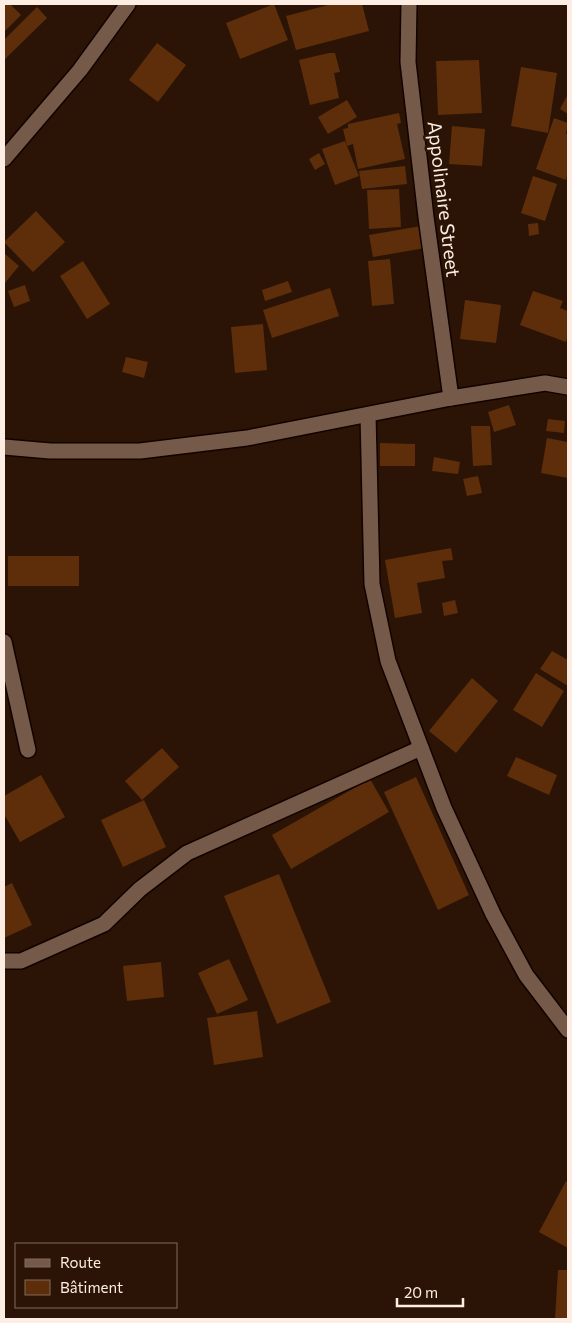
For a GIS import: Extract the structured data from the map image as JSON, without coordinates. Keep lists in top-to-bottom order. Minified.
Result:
{"streets":{"street":["Appolinaire Street"]},"legend":["Route","Bâtiment"],"scale_bar":"20 m"}
